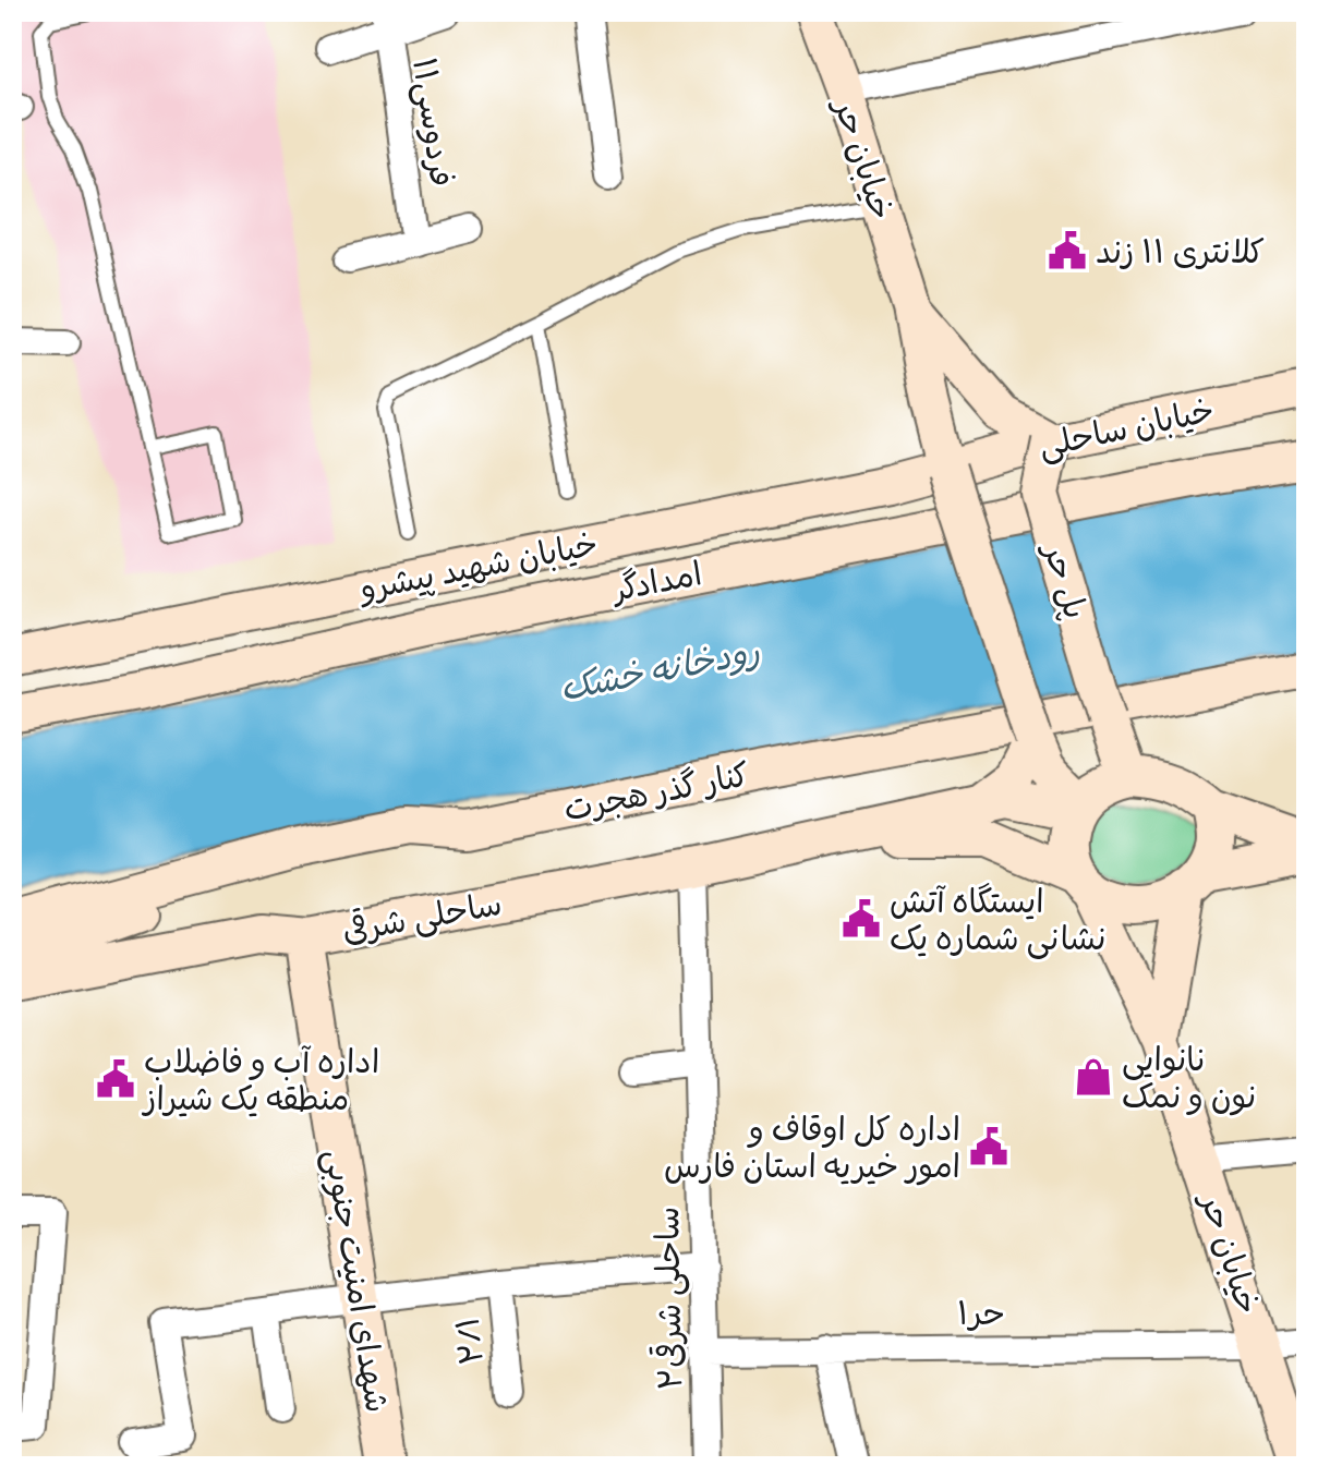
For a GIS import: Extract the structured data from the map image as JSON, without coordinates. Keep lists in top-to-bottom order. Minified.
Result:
{"streets":{"main road":["خیابان حر","خیابان ساحلی","خیابان شهید پیشرو","امدادگر","پل حر","کنار گذر هجرت","ساحلی شرقی","شهدای امنیت جنوبی"],"street":["فردوسی۱۱","ساحلی شرقی۲","حر۱","۲/‍۱"]},"crossings":[["خیابان حر","خیابان ساحلی"],["خیابان حر","خیابان شهید پیشرو"],["خیابان حر","پل حر"],["خیابان حر","ساحلی شرقی"],["خیابان حر","حر۱"],["خیابان ساحلی","خیابان شهید پیشرو"],["خیابان ساحلی","پل حر"],["پل حر","ساحلی شرقی"],["ساحلی شرقی","شهدای امنیت جنوبی"],["ساحلی شرقی","ساحلی شرقی۲"],["ساحلی شرقی۲","حر۱"]],"water":["رودخانه خشک"],"places":{"public building":["کلانتری ۱۱ زند","ایستگاه آتش نشانی شماره یک","اداره آب و فاضلاب منطقه یک شیراز","اداره کل اوقاف و امور خیریه استان فارس"],"shop":["نانوایی نون و نمک"]}}
